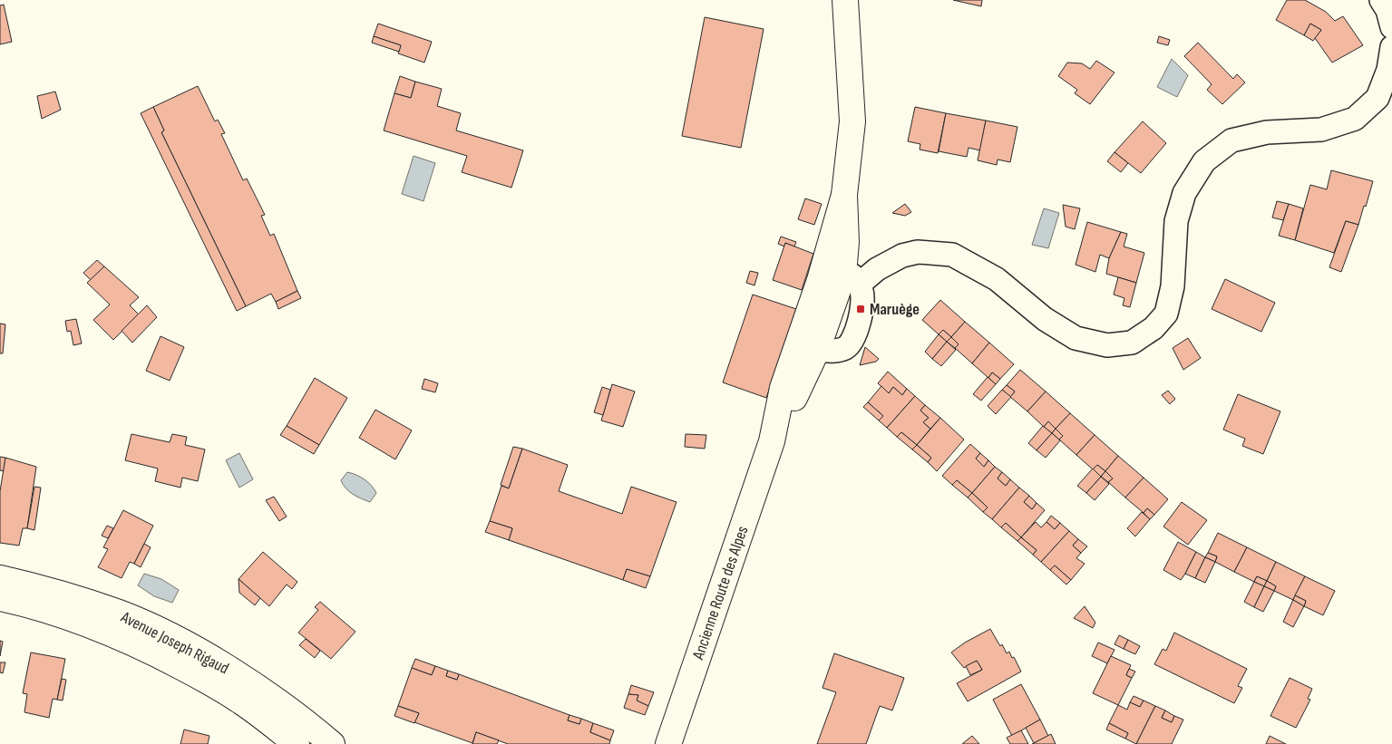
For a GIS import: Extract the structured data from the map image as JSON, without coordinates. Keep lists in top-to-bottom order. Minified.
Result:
{"streets":{"main road":["Ancienne Route des Alpes","Avenue Joseph Rigaud"]},"places":{"transit":["Maruège"]}}
